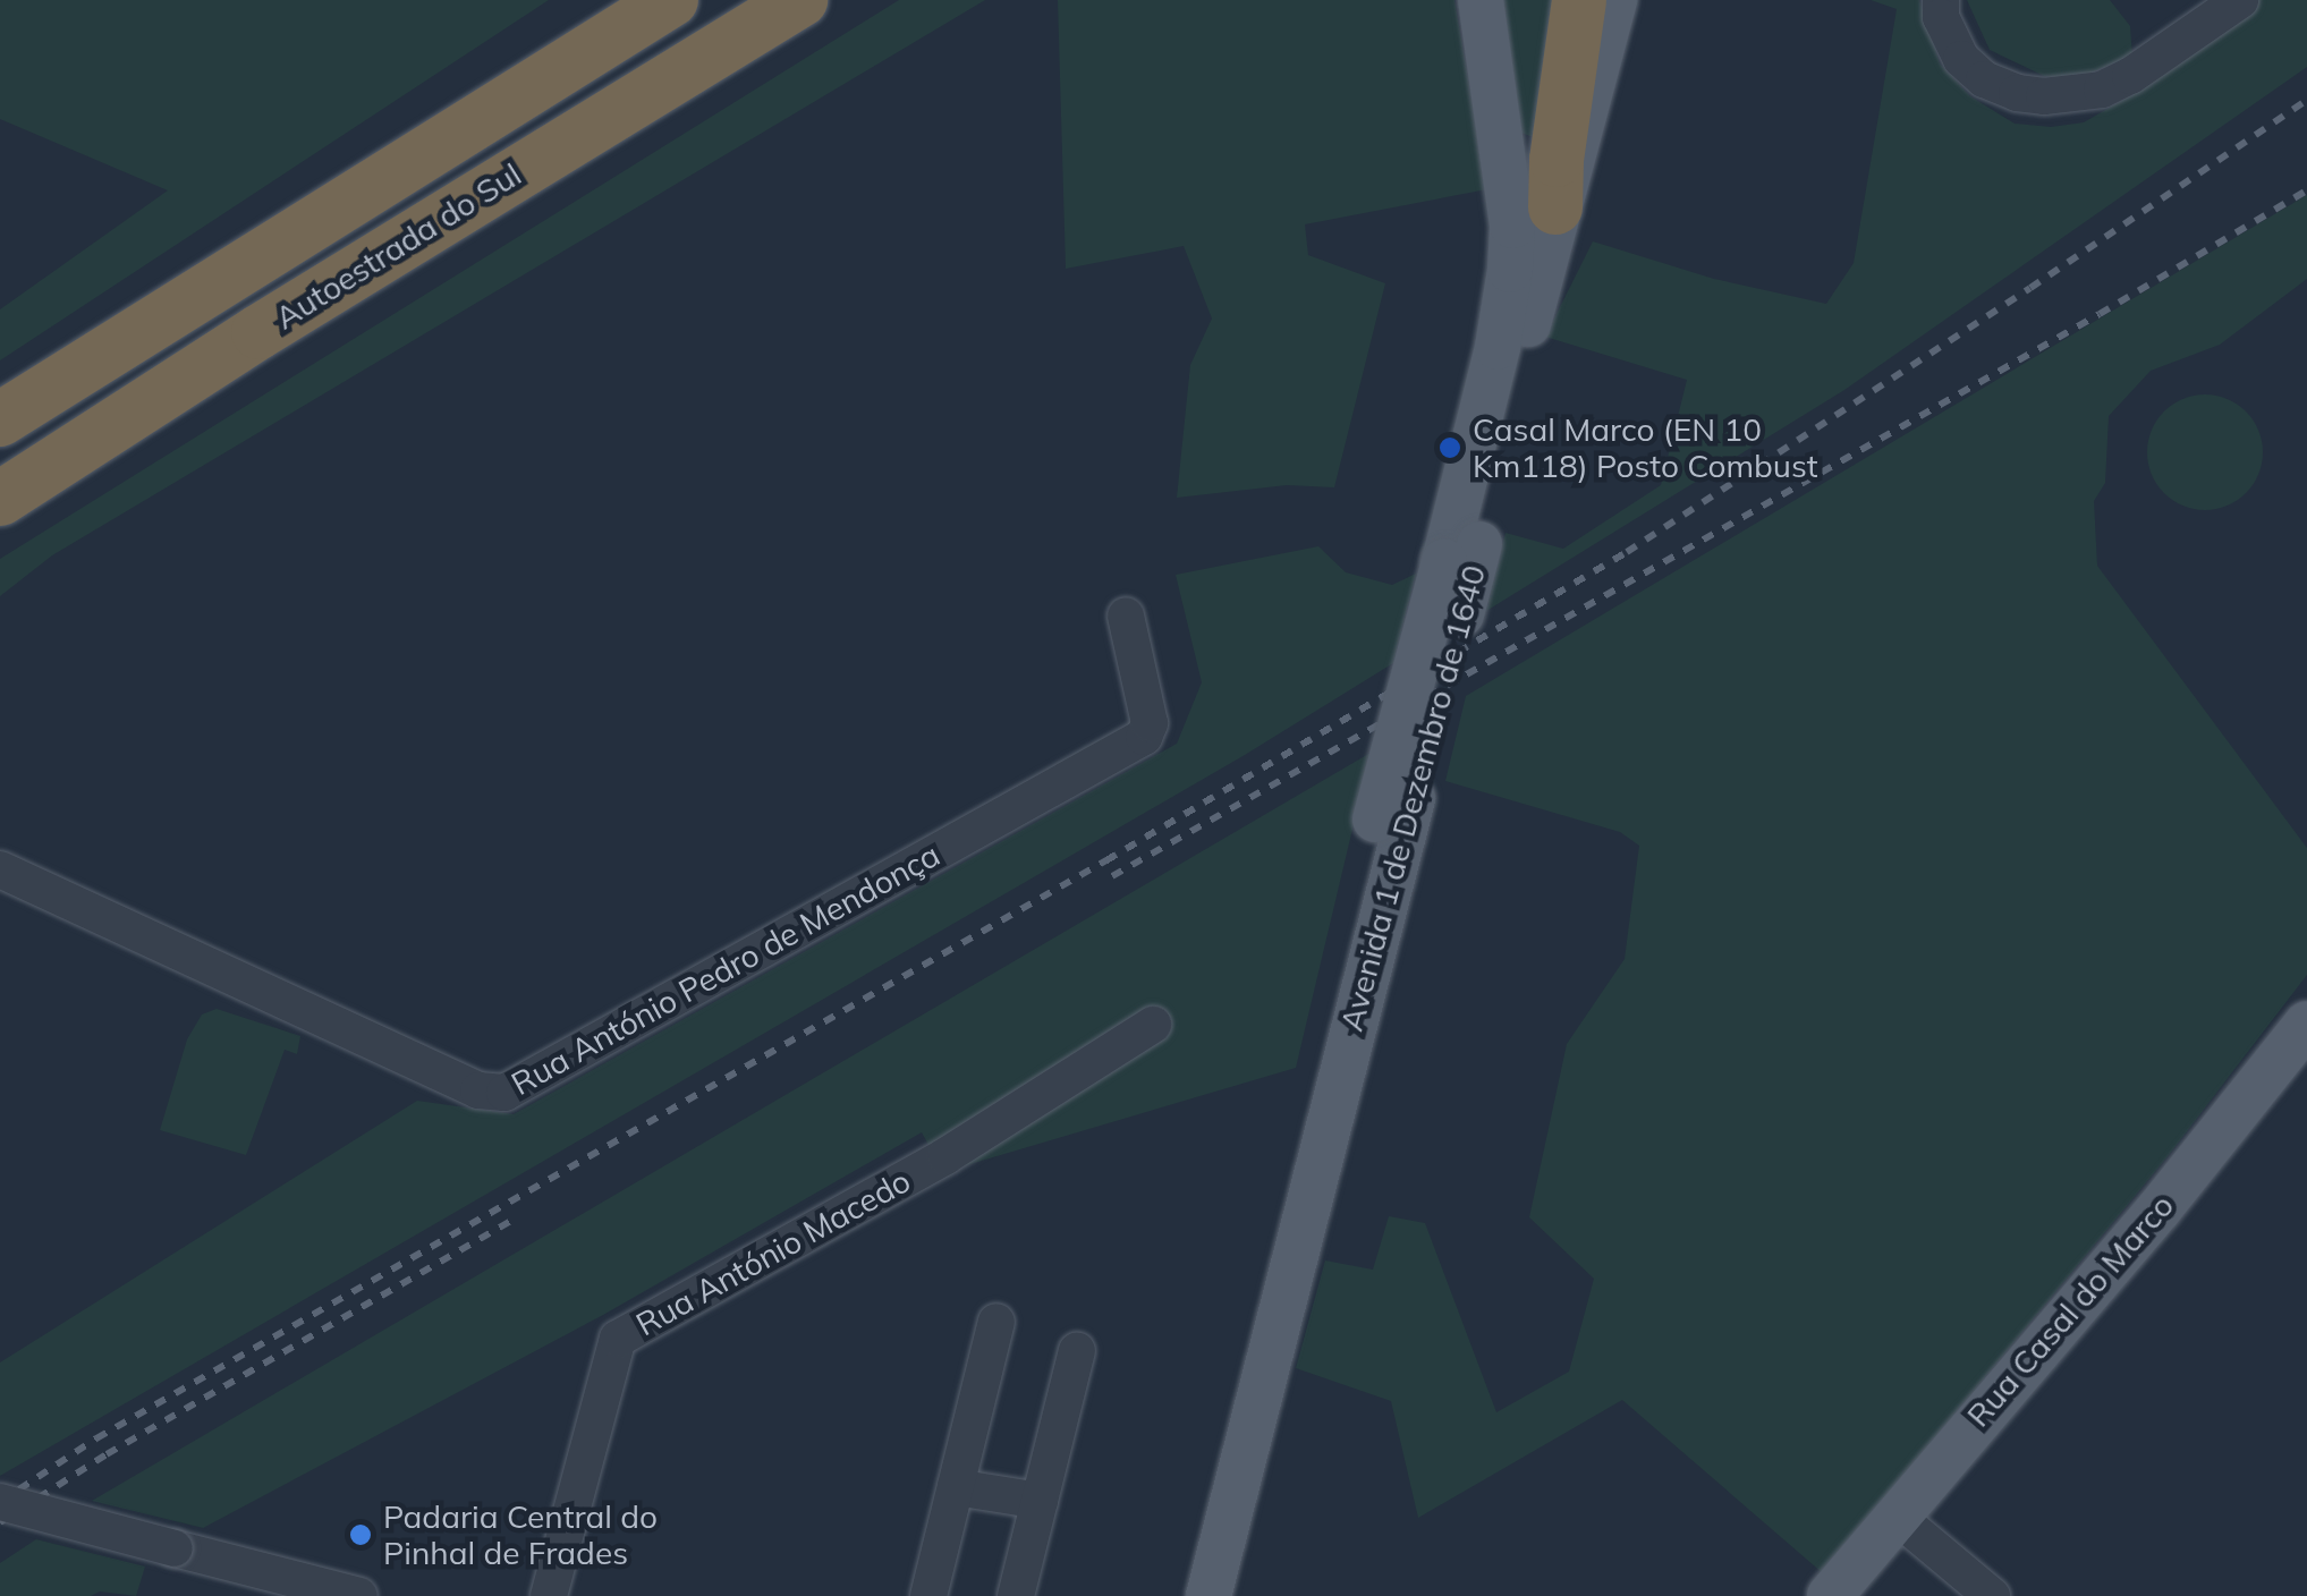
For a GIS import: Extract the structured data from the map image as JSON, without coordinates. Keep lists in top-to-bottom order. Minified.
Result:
{"streets":{"highway":["Autoestrada do Sul"],"main road":["Avenida 1 de Dezembro de 1640","Rua Casal do Marco"],"street":["Rua António Pedro de Mendonça","Rua António Macedo"]},"places":["Casal Marco (EN 10 Km118) Posto Combust","Padaria Central do Pinhal de Frades"]}
